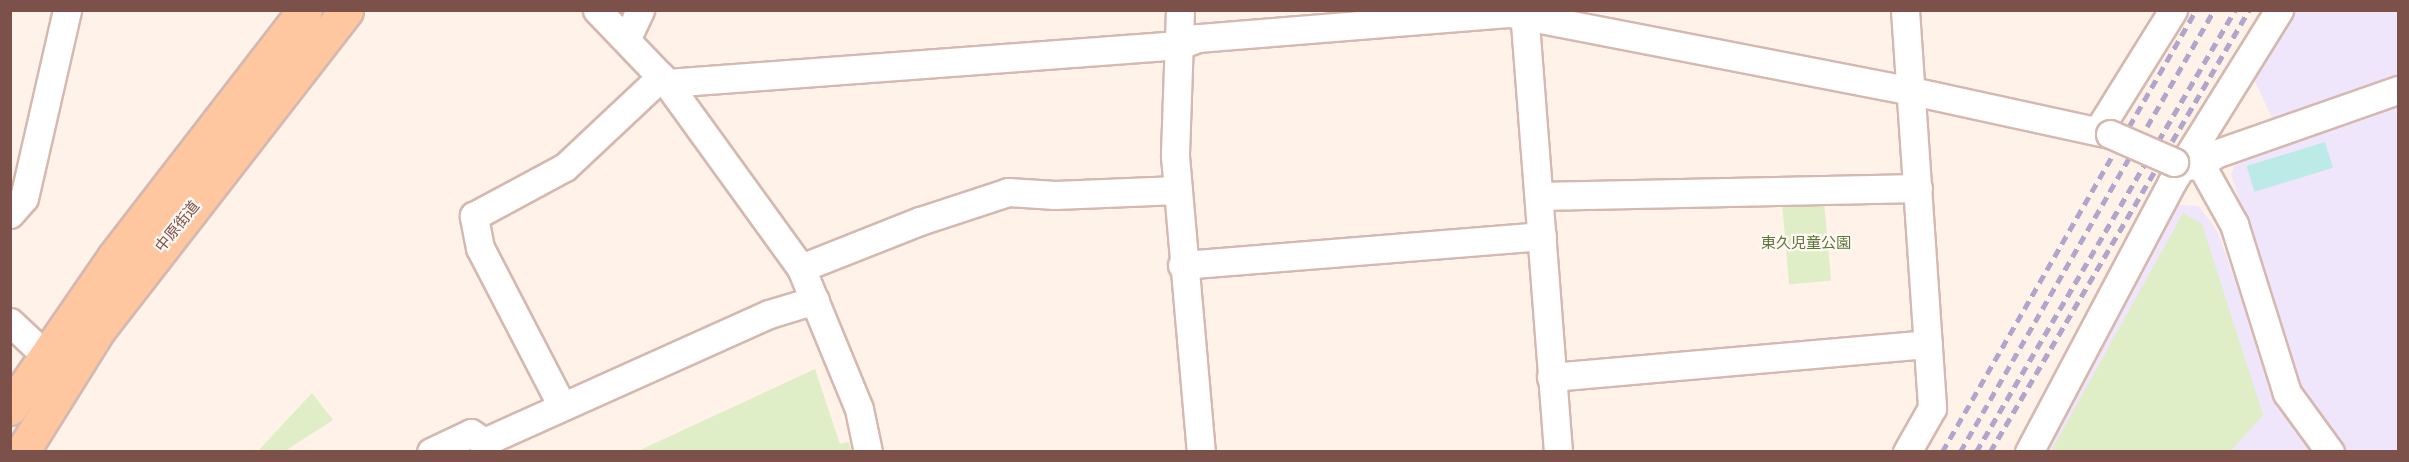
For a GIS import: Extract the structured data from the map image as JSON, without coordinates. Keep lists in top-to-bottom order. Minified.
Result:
{"streets":{"main road":["中原街道"]},"parks":["東久児童公園"]}
